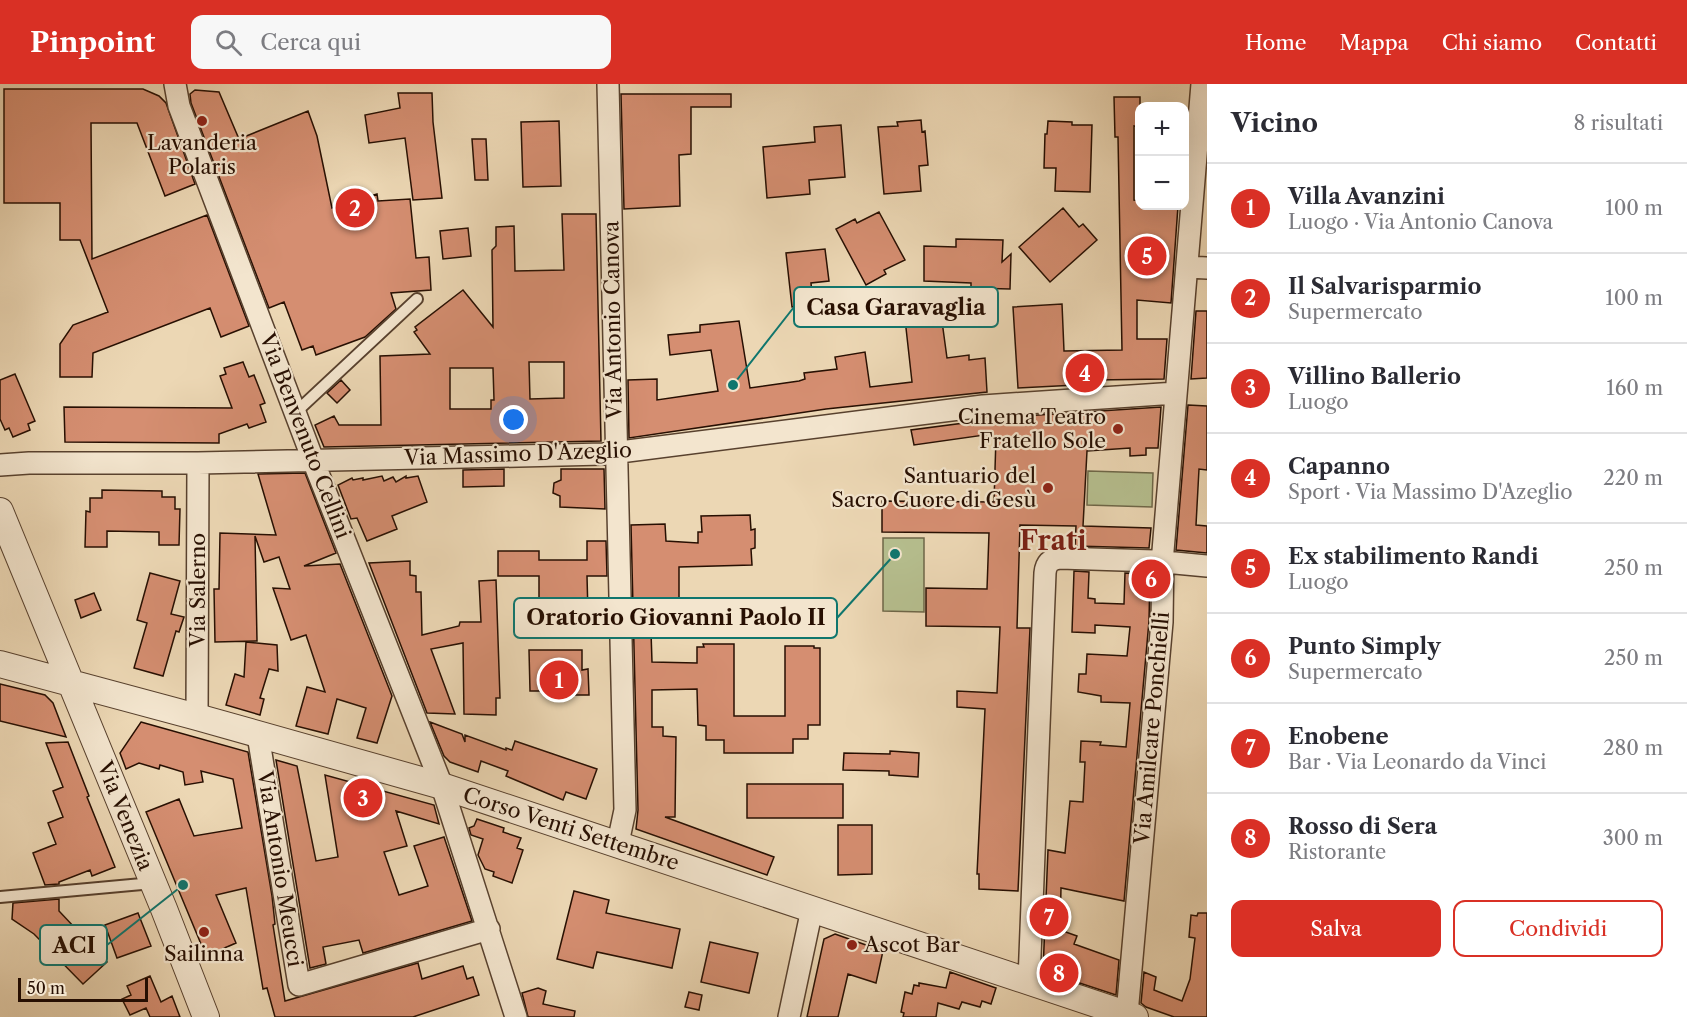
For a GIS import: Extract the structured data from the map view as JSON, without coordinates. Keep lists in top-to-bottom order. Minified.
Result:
{"streets":{"street":["Via Antonio Canova","Via Benvenuto Cellini","Via Massimo D'Azeglio","Via Salerno","Via Amilcare Ponchielli","Via Venezia","Corso Venti Settembre","Via Antonio Meucci"]},"crossings":[["Via Antonio Canova","Via Massimo D'Azeglio"],["Via Antonio Canova","Corso Venti Settembre"],["Via Benvenuto Cellini","Via Massimo D'Azeglio"],["Via Benvenuto Cellini","Corso Venti Settembre"],["Via Benvenuto Cellini","Via Antonio Meucci"],["Via Massimo D'Azeglio","Via Salerno"],["Via Massimo D'Azeglio","Via Amilcare Ponchielli"],["Via Salerno","Corso Venti Settembre"],["Via Amilcare Ponchielli","Corso Venti Settembre"],["Via Venezia","Corso Venti Settembre"],["Corso Venti Settembre","Via Antonio Meucci"]],"districts":["Frati"],"places":["Lavanderia Polaris","Casa Garavaglia","Cinema Teatro Fratello Sole","Santuario del Sacro Cuore di Gesù","Oratorio Giovanni Paolo II","ACI","Sailinna","Ascot Bar"],"scale_bar":"50 m","page":{"header":"Pinpoint","search":"Cerca qui","nav":["Home","Mappa","Chi siamo","Contatti"],"heading":["Vicino","8 risultati"],"map_buttons":["+","−"],"list":[{"mark":"1","name":"Villa Avanzini","note":"Luogo · Via Antonio Canova","value":"100 m"},{"mark":"2","name":"Il Salvarisparmio","note":"Supermercato","value":"100 m"},{"mark":"3","name":"Villino Ballerio","note":"Luogo","value":"160 m"},{"mark":"4","name":"Capanno","note":"Sport · Via Massimo D'Azeglio","value":"220 m"},{"mark":"5","name":"Ex stabilimento Randi","note":"Luogo","value":"250 m"},{"mark":"6","name":"Punto Simply","note":"Supermercato","value":"250 m"},{"mark":"7","name":"Enobene","note":"Bar · Via Leonardo da Vinci","value":"280 m"},{"mark":"8","name":"Rosso di Sera","note":"Ristorante","value":"300 m"}],"pins":["2","5","4","6","1","3","7","8"],"buttons":["Salva","Condividi"],"scale":"50 m"}}
